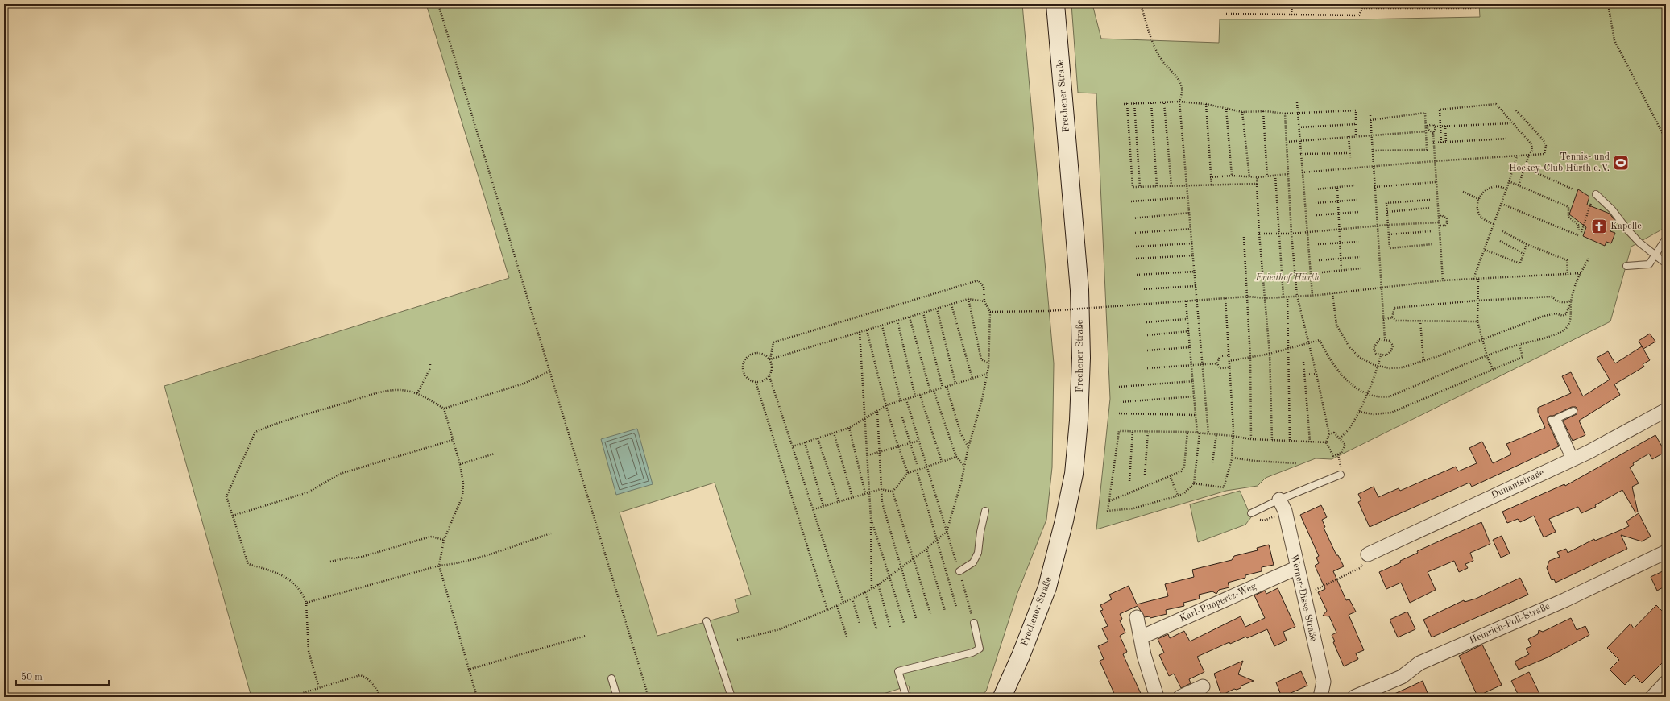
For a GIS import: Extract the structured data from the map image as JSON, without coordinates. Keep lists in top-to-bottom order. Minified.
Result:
{"streets":{"main road":["Frechener Straße"],"street":["Dunantstraße","Werner-Disse-Straße","Karl-Pimpertz-Weg","Heinrich-Poll-Straße"]},"crossings":[["Werner-Disse-Straße","Karl-Pimpertz-Weg"]],"parks":["Friedhof Hürth"],"places":{"sports":["Tennis- und Hockey-Club Hürth e.V."],"church":["Kapelle"]},"scale_bar":"50 m"}
